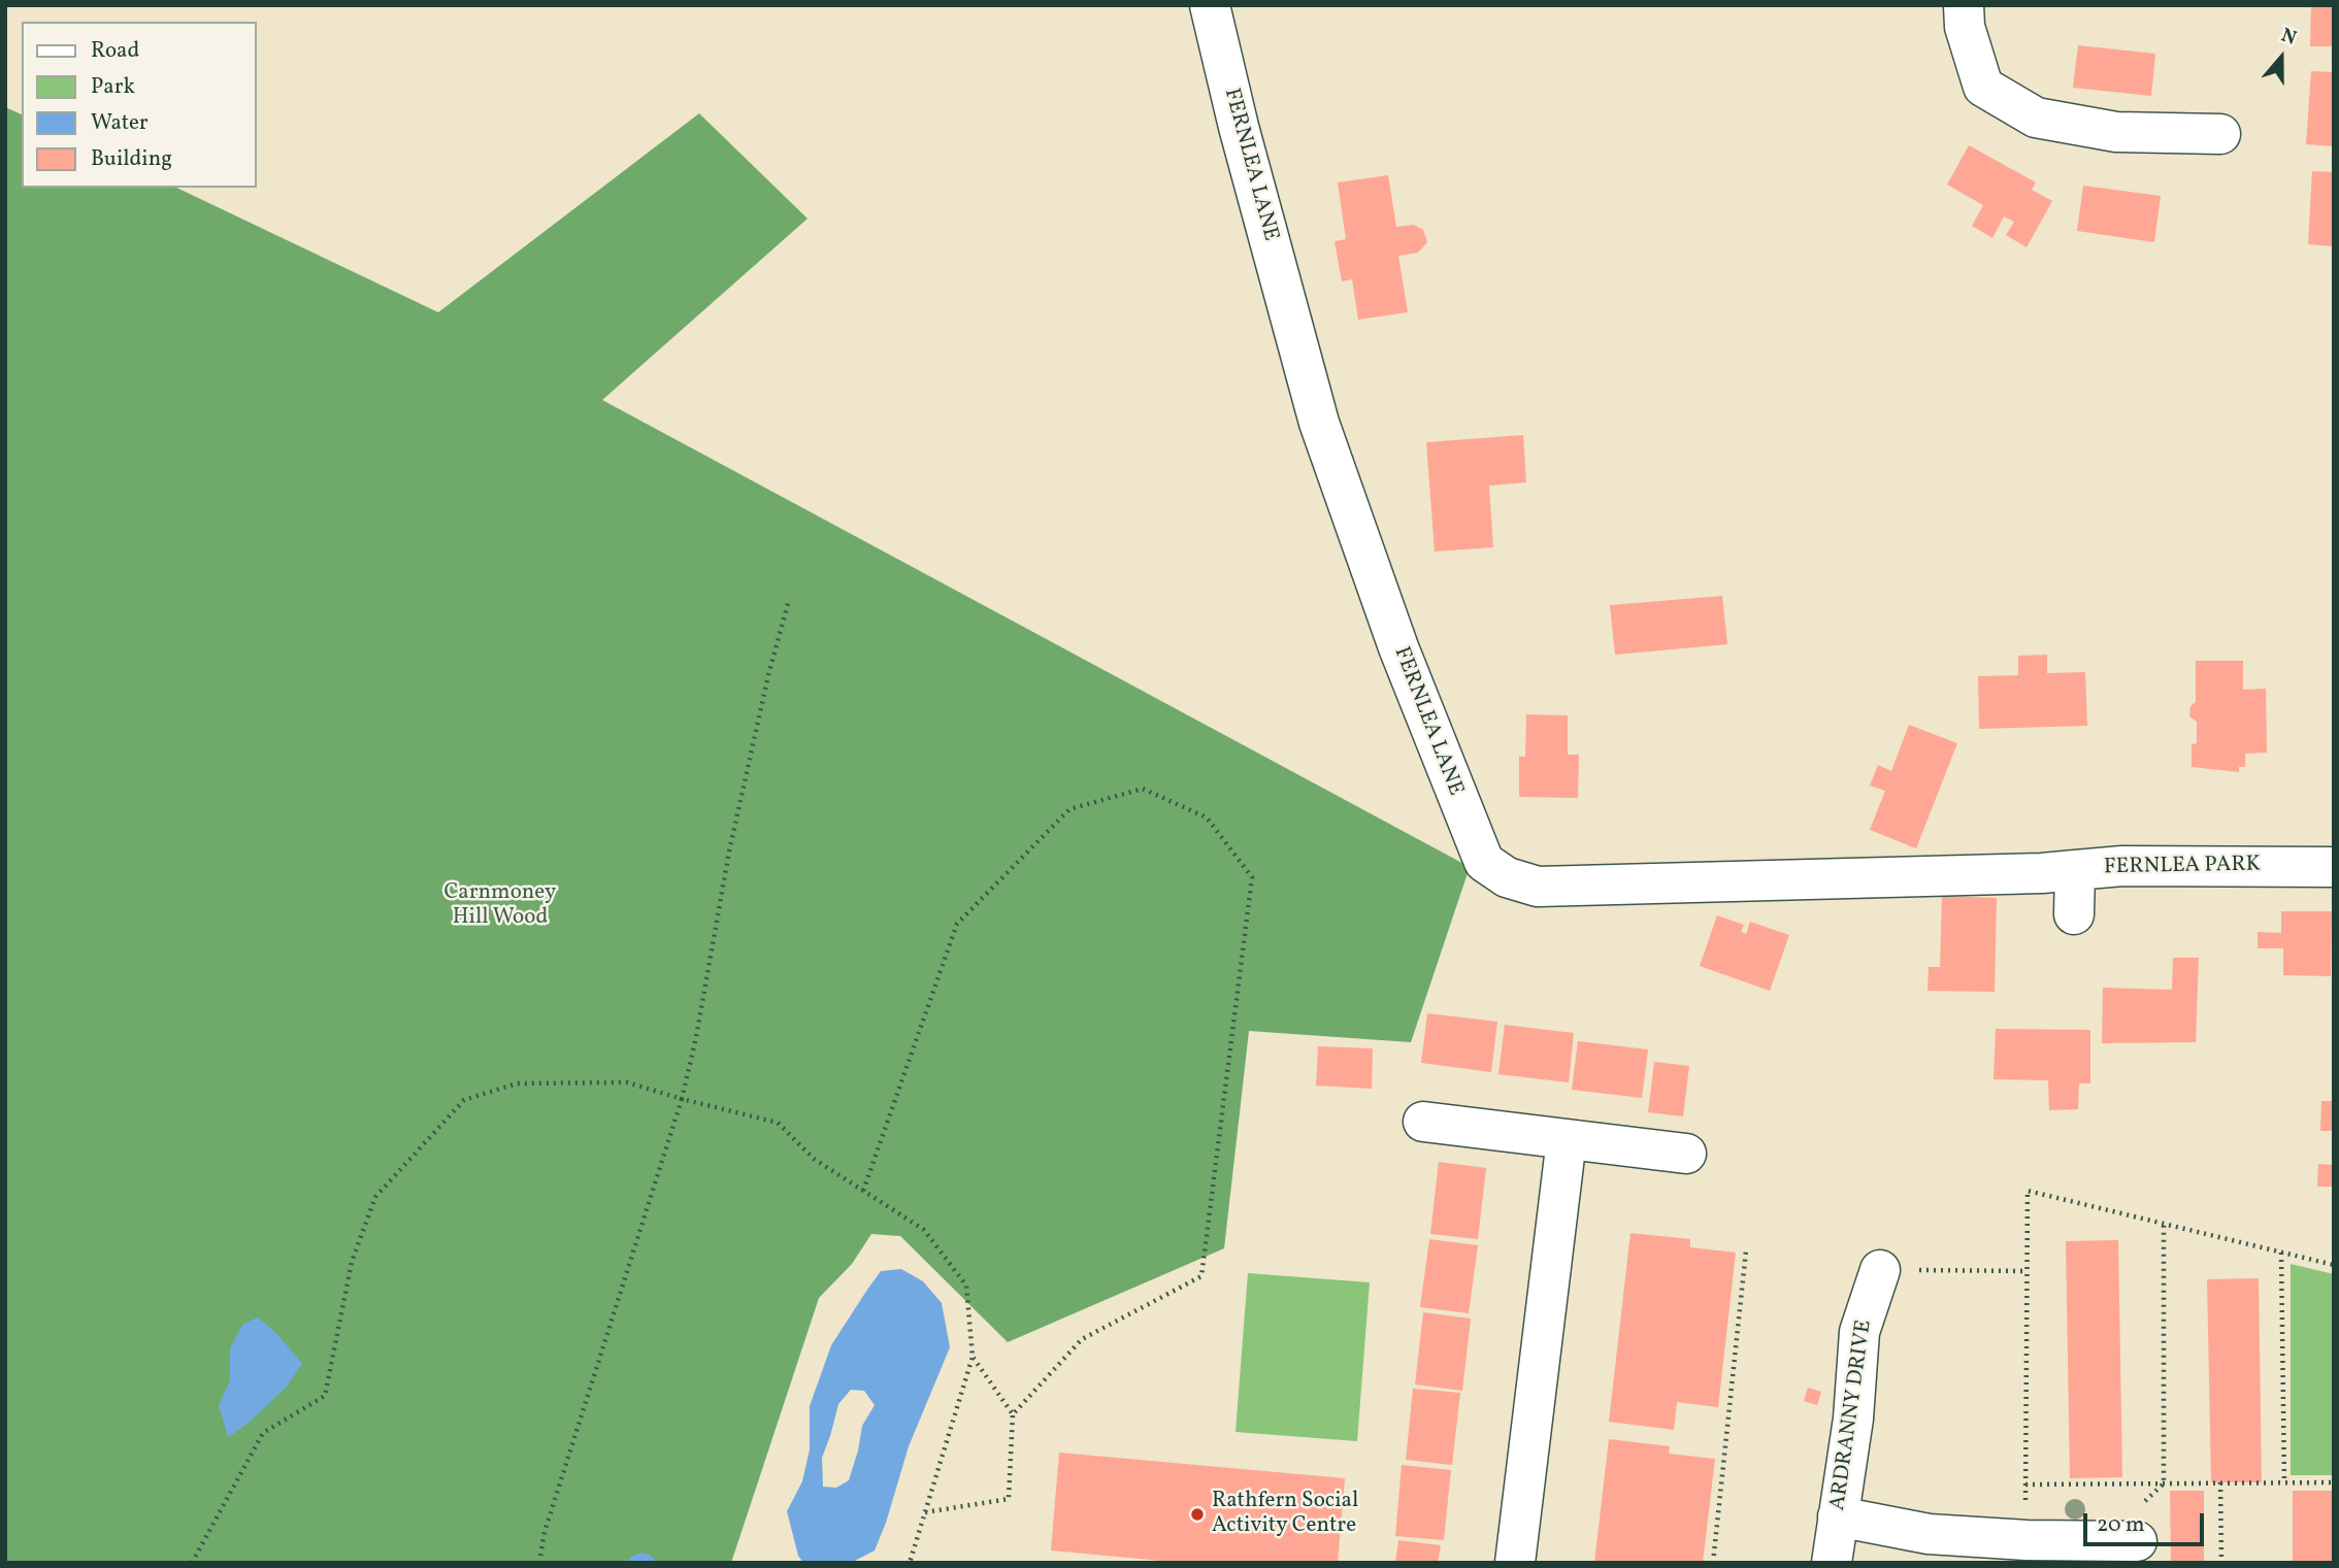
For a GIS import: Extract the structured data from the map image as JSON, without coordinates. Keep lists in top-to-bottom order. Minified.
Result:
{"streets":{"street":["FERNLEA LANE","FERNLEA PARK","ARDRANNY DRIVE"]},"crossings":[["FERNLEA LANE","FERNLEA PARK"]],"parks":["Carnmoney Hill Wood"],"places":["Rathfern Social Activity Centre"],"legend":["Road","Park","Water","Building"],"scale_bar":"20 m","north":"top"}
